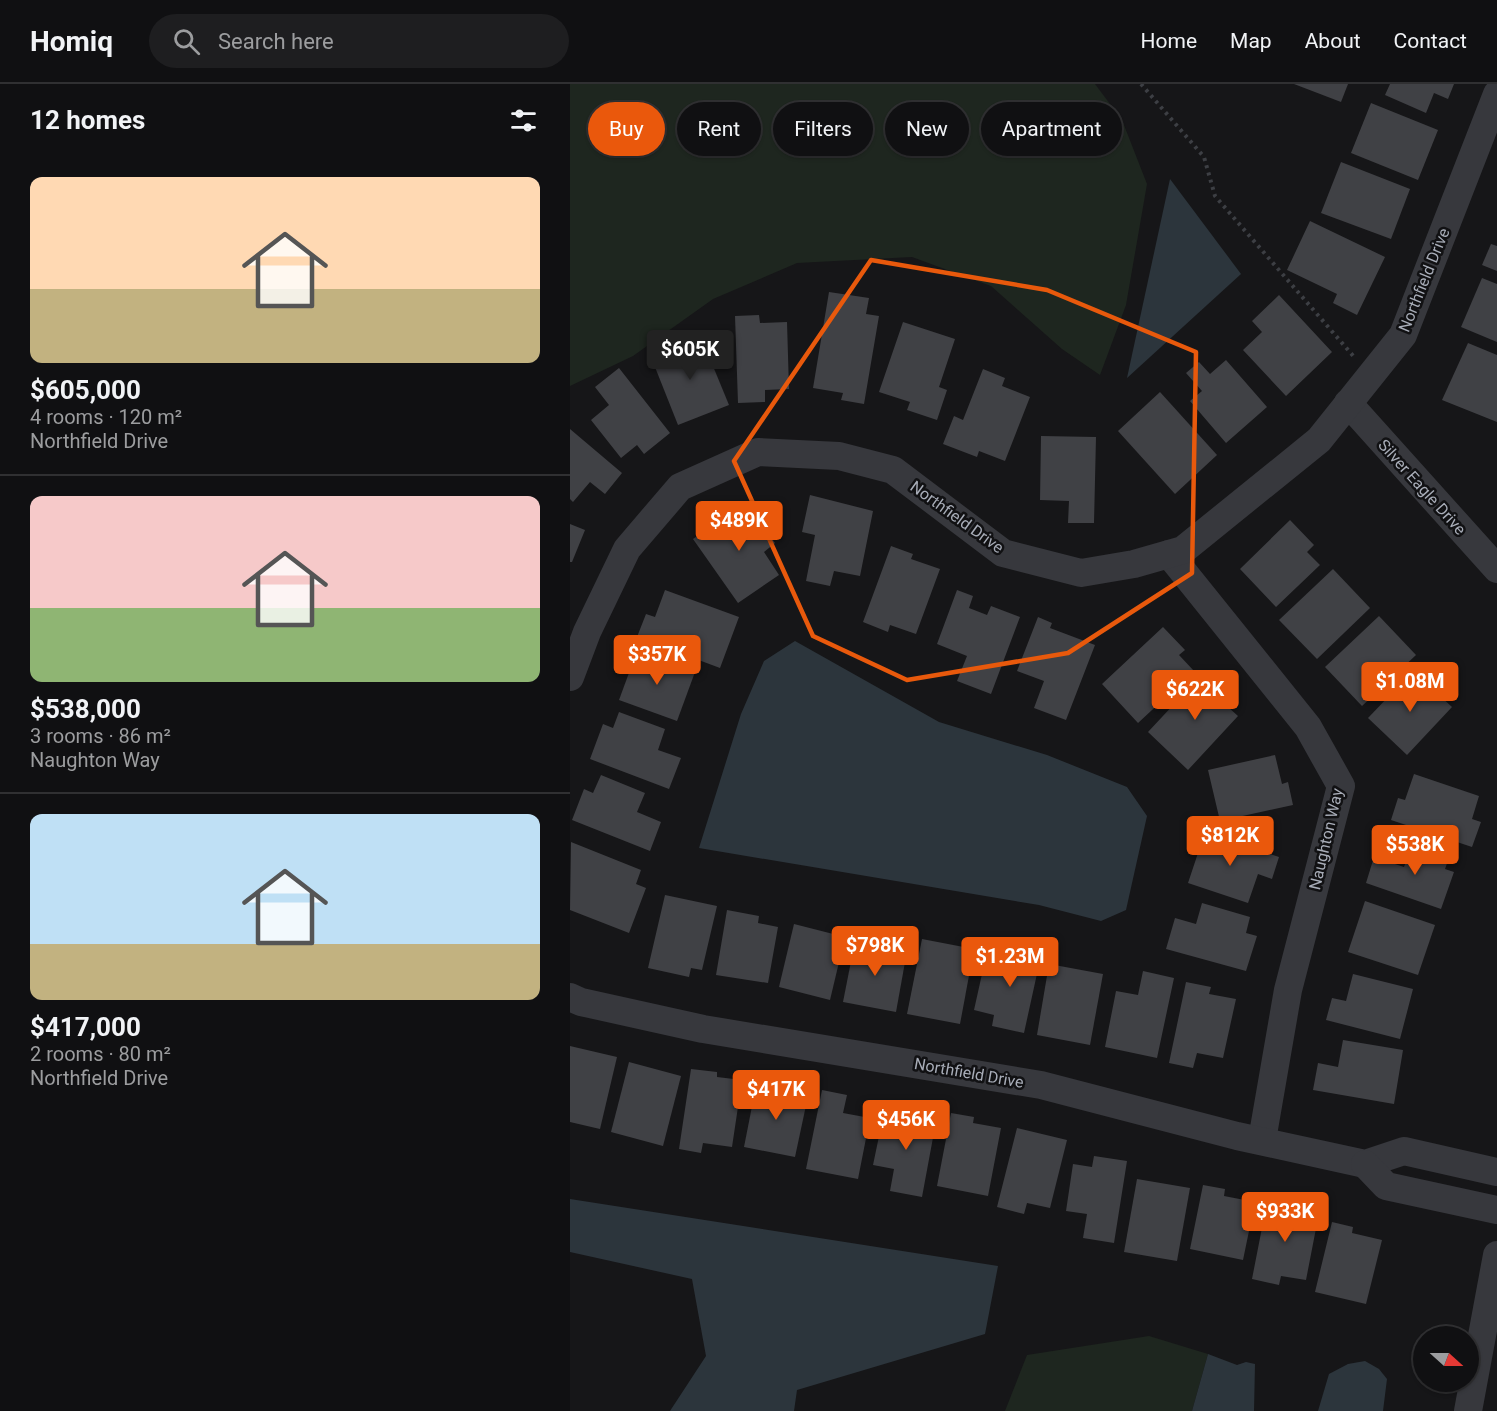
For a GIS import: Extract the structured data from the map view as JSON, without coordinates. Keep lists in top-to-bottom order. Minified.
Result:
{"streets":{"street":["Northfield Drive","Silver Eagle Drive","Naughton Way"]},"crossings":[["Northfield Drive","Silver Eagle Drive"],["Northfield Drive","Naughton Way"]],"north":"right","page":{"header":"Homiq","search":"Search here","nav":["Home","Map","About","Contact"],"heading":"12 homes","chip":["Buy","Rent","Filters","New","Apartment"],"list":[{"name":"$605,000","note":"4 rooms · 120 m² · Northfield Drive"},{"name":"$538,000","note":"3 rooms · 86 m² · Naughton Way"},{"name":"$417,000","note":"2 rooms · 80 m² · Northfield Drive"}],"price":["$605K","$489K","$357K","$1.08M","$622K","$812K","$538K","$798K","$1.23M","$417K","$456K","$933K"]}}
